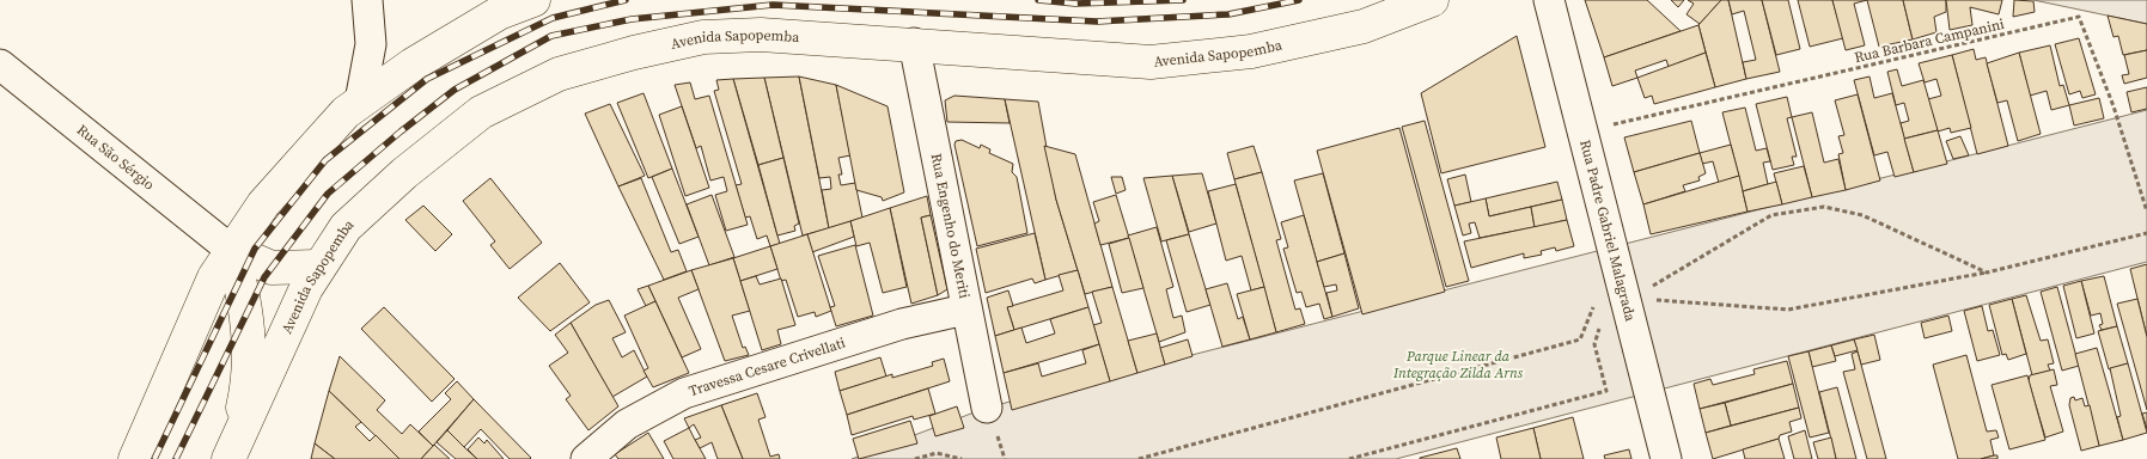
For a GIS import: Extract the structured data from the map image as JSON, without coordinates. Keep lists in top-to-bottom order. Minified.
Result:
{"streets":{"main road":["Avenida Sapopemba"],"street":["Rua São Sérgio","Rua Engenho do Meriti","Rua Padre Gabriel Malagrada","Travessa Cesare Crivellati"],"path":["Rua Barbara Campanini"]},"crossings":[["Rua Barbara Campanini","Rua Padre Gabriel Malagrada"],["Avenida Sapopemba","Rua Engenho do Meriti"],["Rua Engenho do Meriti","Travessa Cesare Crivellati"]],"parks":["Parque Linear da Integração Zilda Arns"]}
